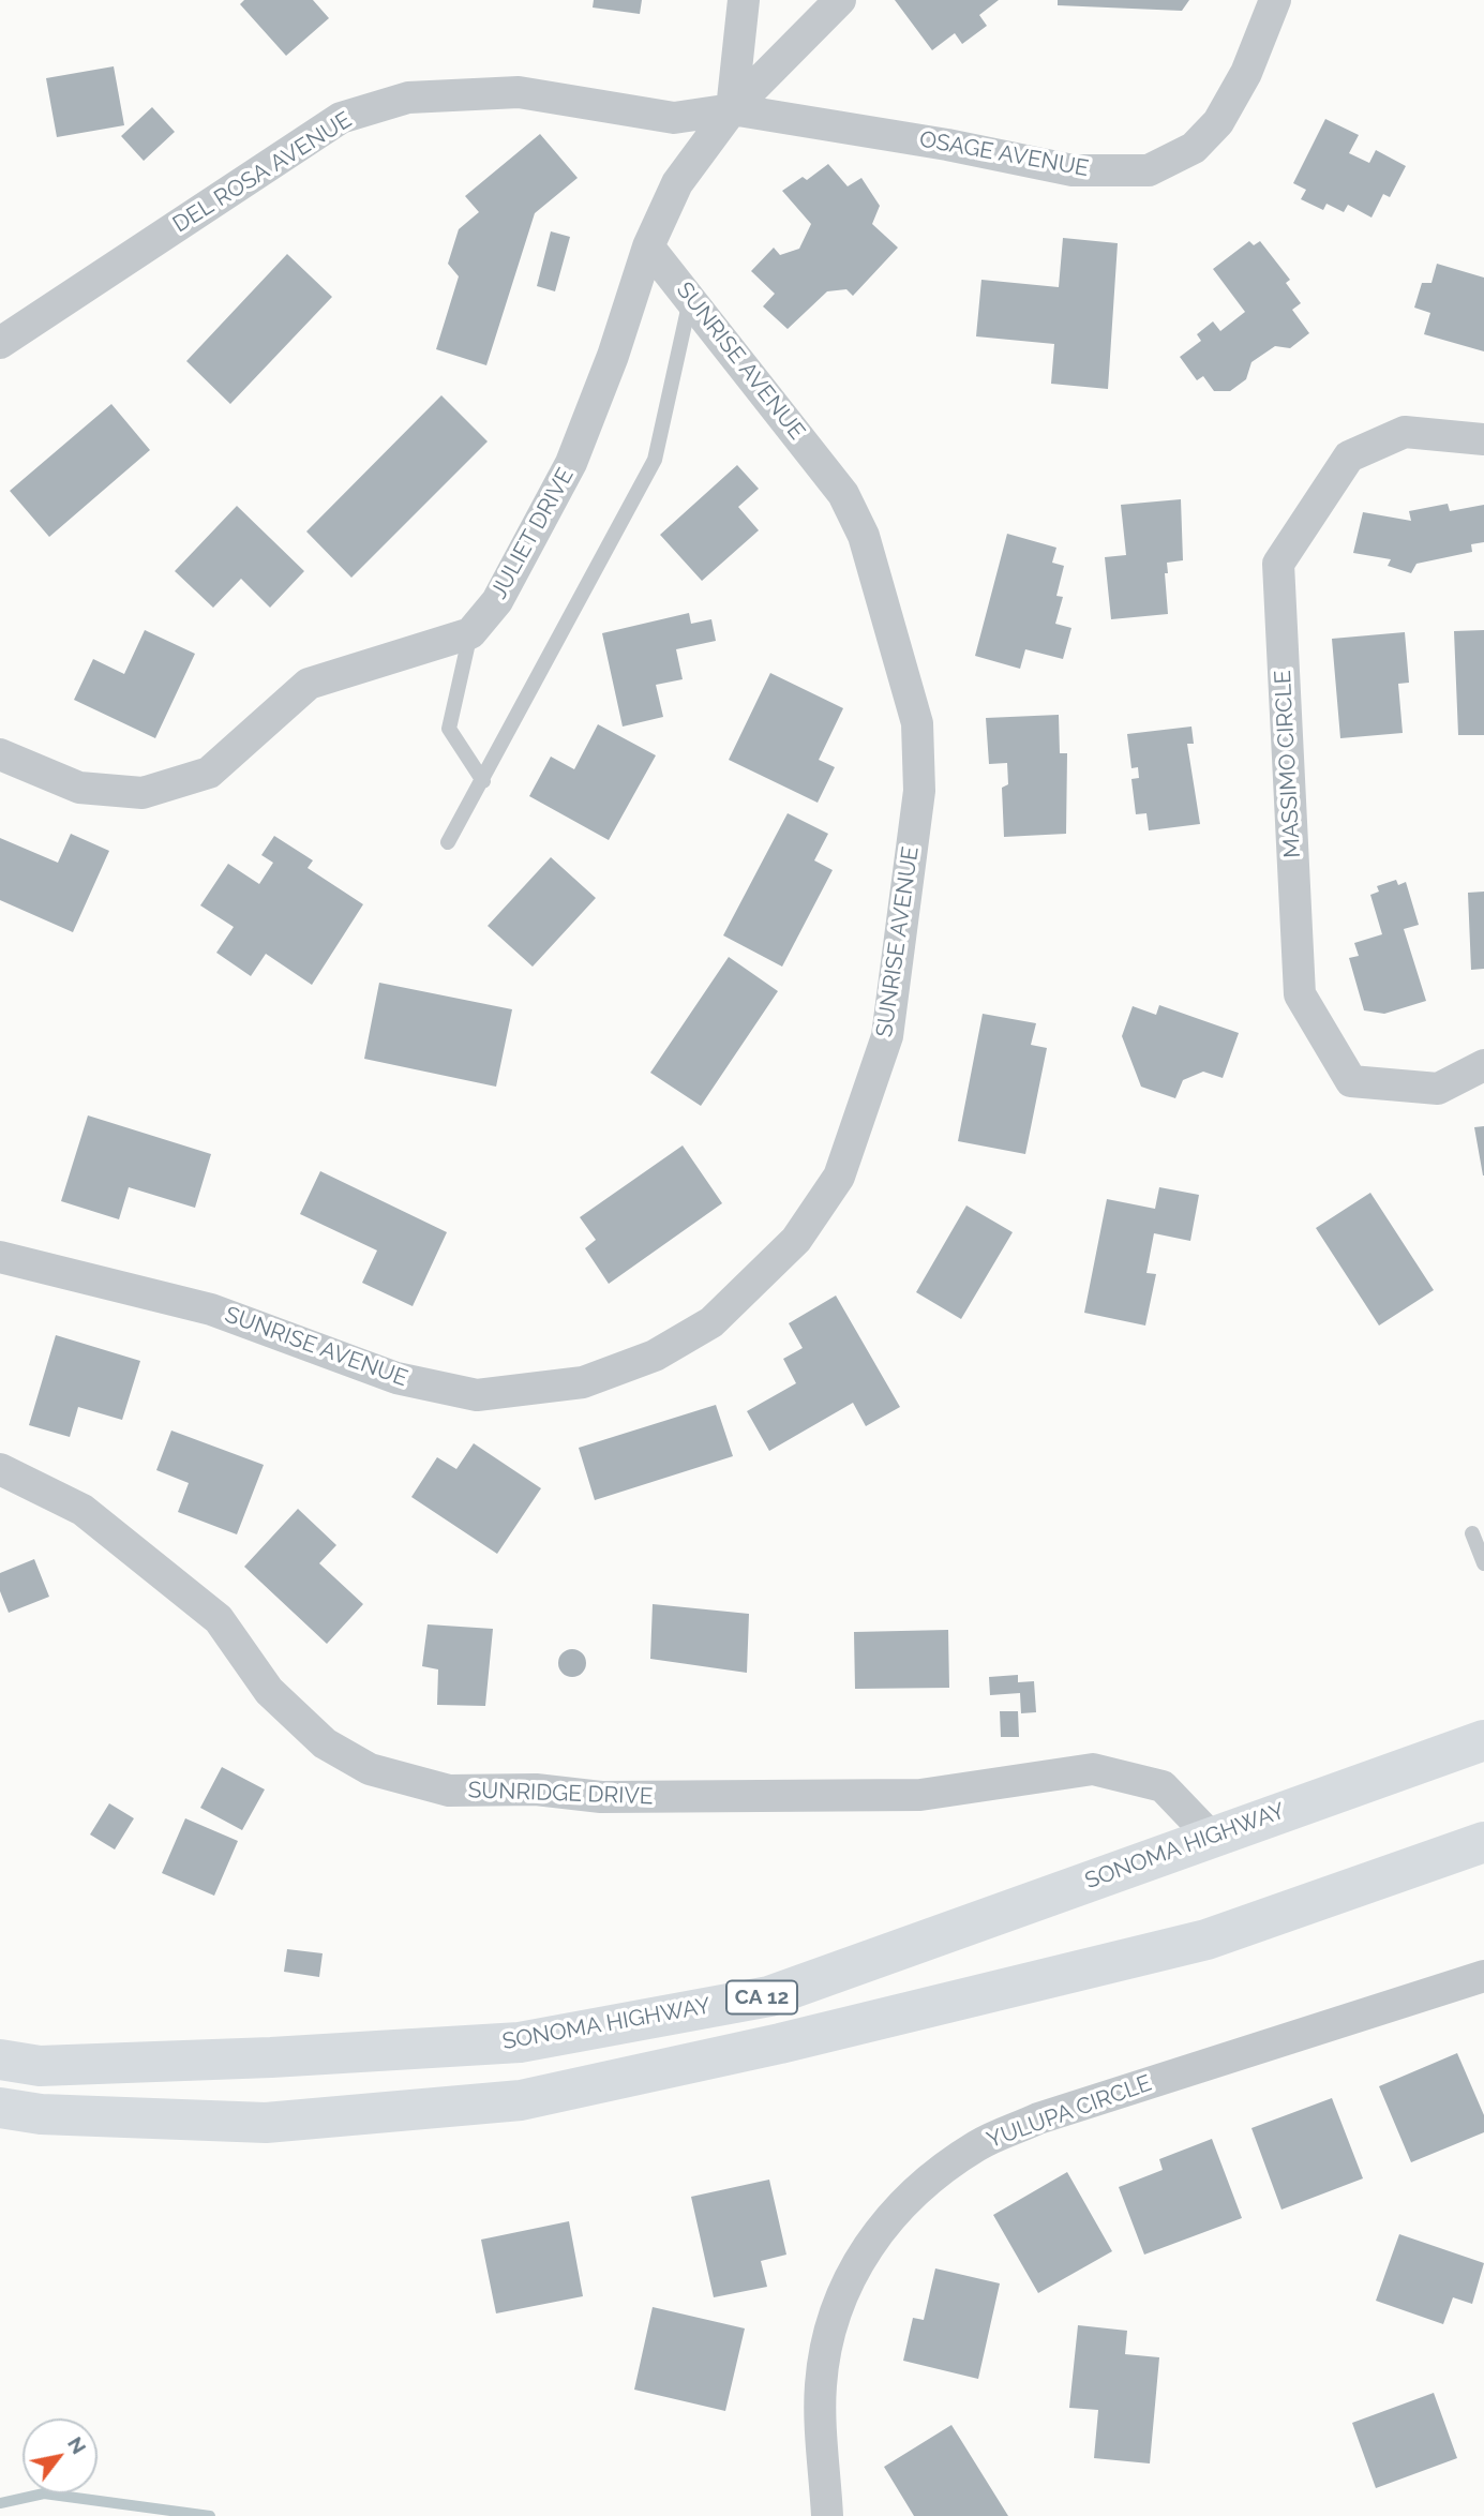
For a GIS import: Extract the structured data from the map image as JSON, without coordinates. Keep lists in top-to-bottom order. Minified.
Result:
{"streets":{"main road":["SONOMA HIGHWAY","CA 12"],"street":["OSAGE AVENUE","DEL ROSA AVENUE","SUNRISE AVENUE","JULIET DRIVE","MASSIMO CIRCLE","SUNRIDGE DRIVE","YULUPA CIRCLE"]},"crossings":[["OSAGE AVENUE","DEL ROSA AVENUE"],["SUNRISE AVENUE","JULIET DRIVE"],["SUNRIDGE DRIVE","SONOMA HIGHWAY"]],"north":"top right"}
